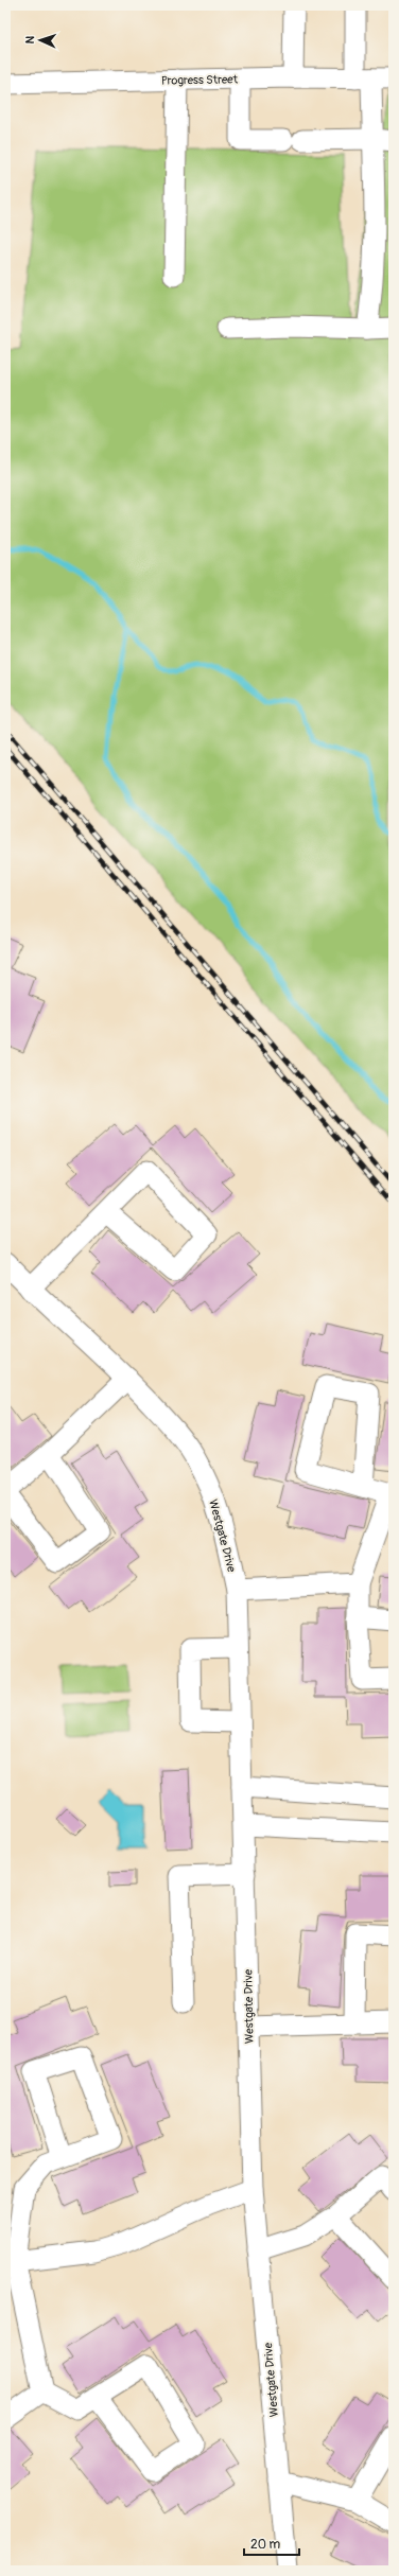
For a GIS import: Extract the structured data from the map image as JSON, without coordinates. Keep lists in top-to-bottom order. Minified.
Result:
{"streets":{"street":["Progress Street","Westgate Drive"]},"scale_bar":"20 m","north":"left"}
